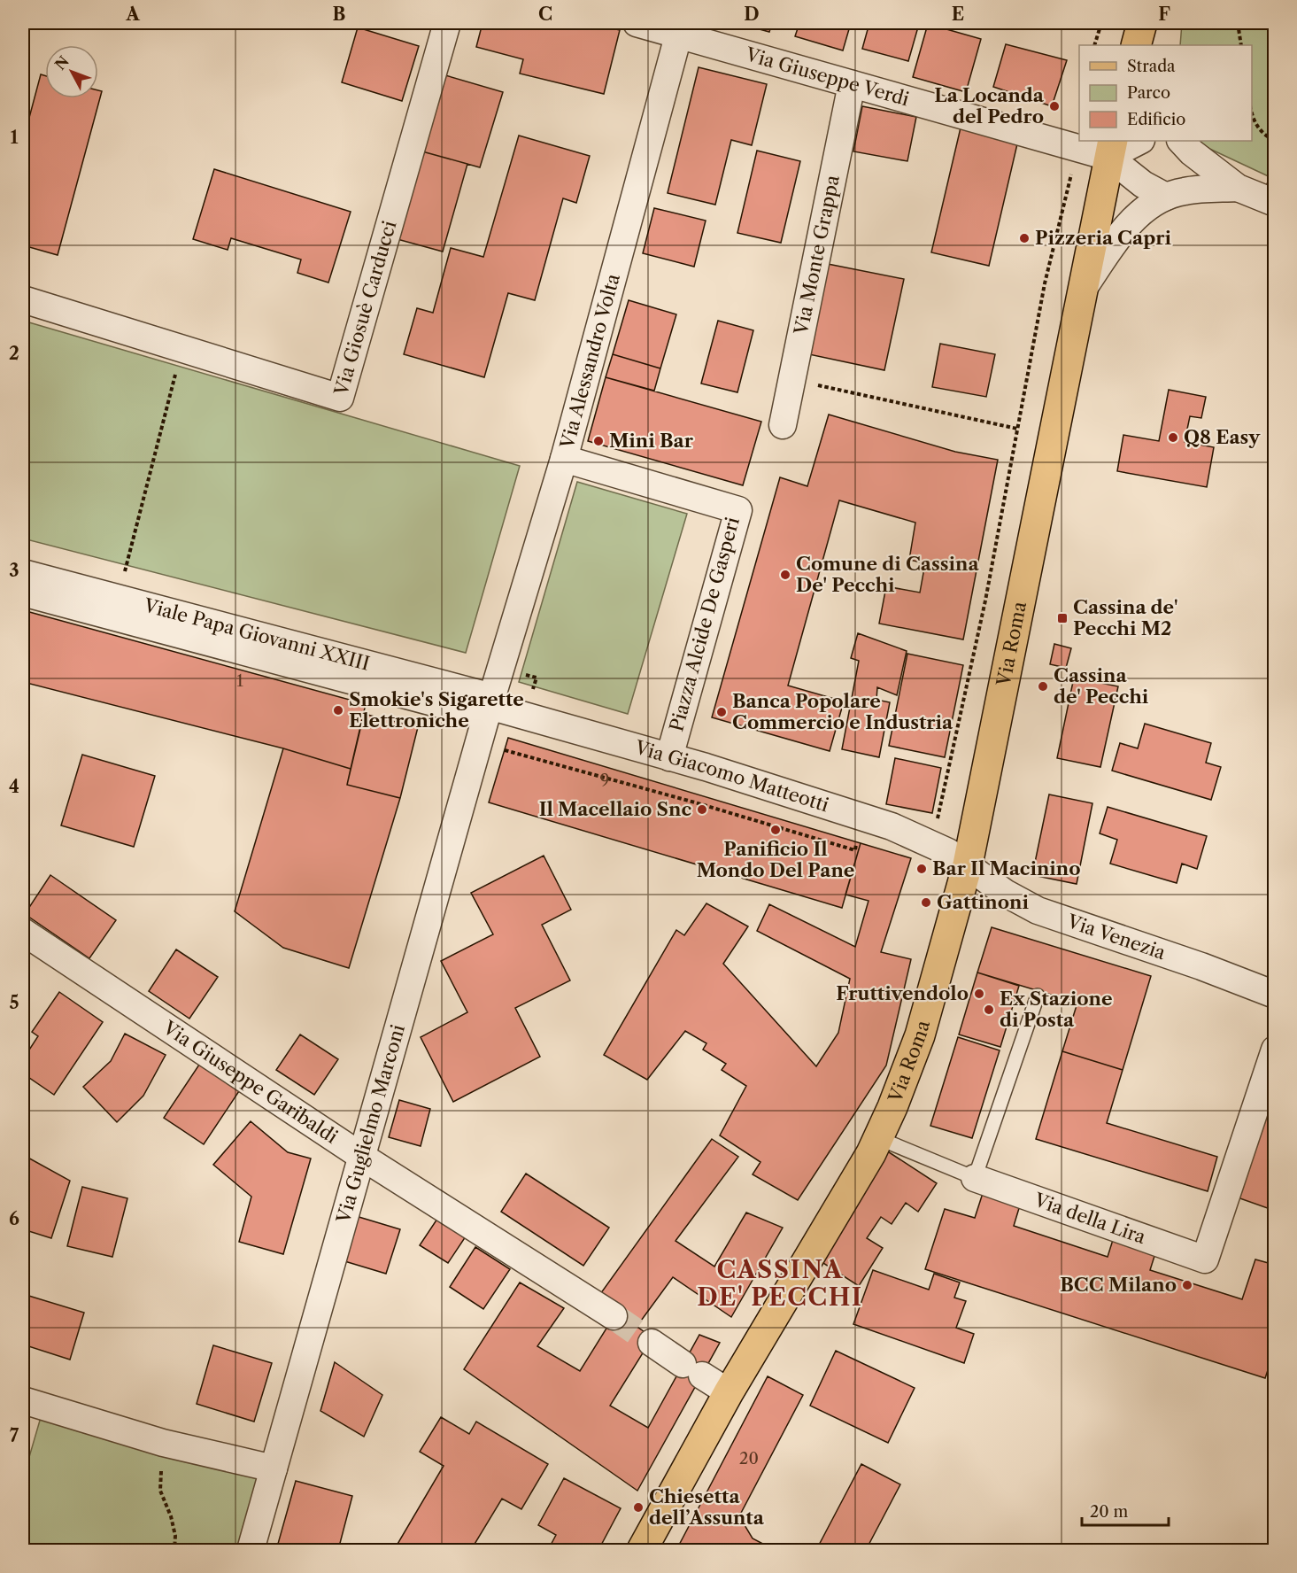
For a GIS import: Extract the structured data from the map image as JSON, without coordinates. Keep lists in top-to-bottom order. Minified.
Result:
{"streets":{"main road":["Via Roma"],"street":["Via Giuseppe Verdi","Via Monte Grappa","Via Giosuè Carducci","Via Alessandro Volta","Piazza Alcide De Gasperi","Viale Papa Giovanni XXIII","Via Giacomo Matteotti","Via Venezia","Via Giuseppe Garibaldi","Via Guglielmo Marconi","Via della Lira"]},"crossings":[["Via Giuseppe Verdi","Via Monte Grappa"],["Via Giuseppe Verdi","Via Alessandro Volta"],["Via Giuseppe Verdi","Via Roma"],["Via Alessandro Volta","Piazza Alcide De Gasperi"],["Via Alessandro Volta","Viale Papa Giovanni XXIII"],["Via Alessandro Volta","Via Giacomo Matteotti"],["Via Alessandro Volta","Via Guglielmo Marconi"],["Piazza Alcide De Gasperi","Via Giacomo Matteotti"],["Viale Papa Giovanni XXIII","Via Giacomo Matteotti"],["Viale Papa Giovanni XXIII","Via Guglielmo Marconi"],["Via Roma","Via Giacomo Matteotti"],["Via Roma","Via Venezia"],["Via Giacomo Matteotti","Via Venezia"],["Via Giacomo Matteotti","Via Guglielmo Marconi"],["Via Giuseppe Garibaldi","Via Guglielmo Marconi"]],"districts":["CASSINA DE' PECCHI"],"places":{"other":["La Locanda del Pedro","Pizzeria Capri","Q8 Easy","Mini Bar","Comune di Cassina De' Pecchi","Cassina de' Pecchi","Smokie's Sigarette Elettroniche","Banca Popolare Commercio e Industria","Il Macellaio Snc","Panificio Il Mondo Del Pane","Bar Il Macinino","Gattinoni","Fruttivendolo","Ex Stazione di Posta","BCC Milano","Chiesetta dell’Assunta"],"transit":["Cassina de' Pecchi M2"]},"house_numbers":["1","9","20"],"legend":["Strada","Parco","Edificio"],"scale_bar":"20 m","north":"top left","grid":{"columns":["A","B","C","D","E","F"],"rows":["1","2","3","4","5","6","7"]}}
